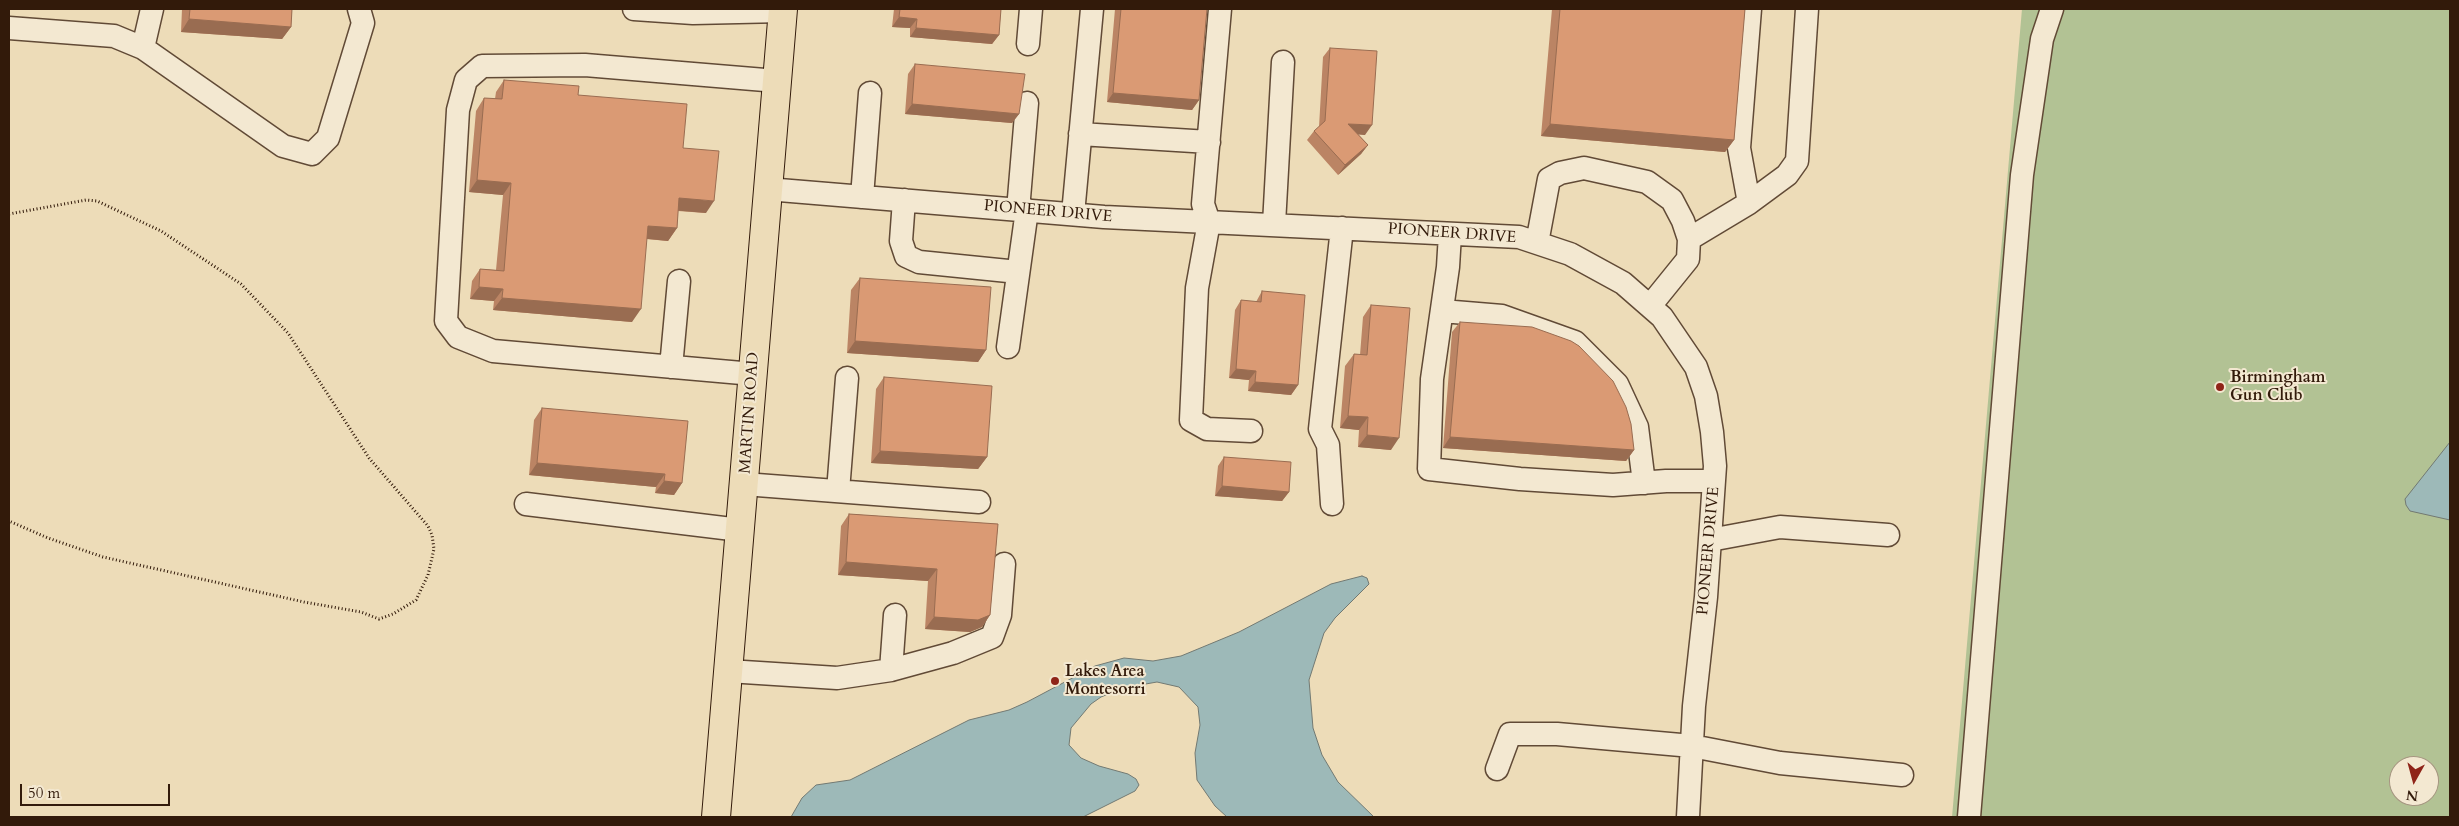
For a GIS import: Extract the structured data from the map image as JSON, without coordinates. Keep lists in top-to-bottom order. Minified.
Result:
{"streets":{"main road":["MARTIN ROAD"],"street":["PIONEER DRIVE"]},"crossings":[["PIONEER DRIVE","MARTIN ROAD"]],"places":["Birmingham Gun Club","Lakes Area Montesorri"],"scale_bar":"50 m","north":"bottom"}
